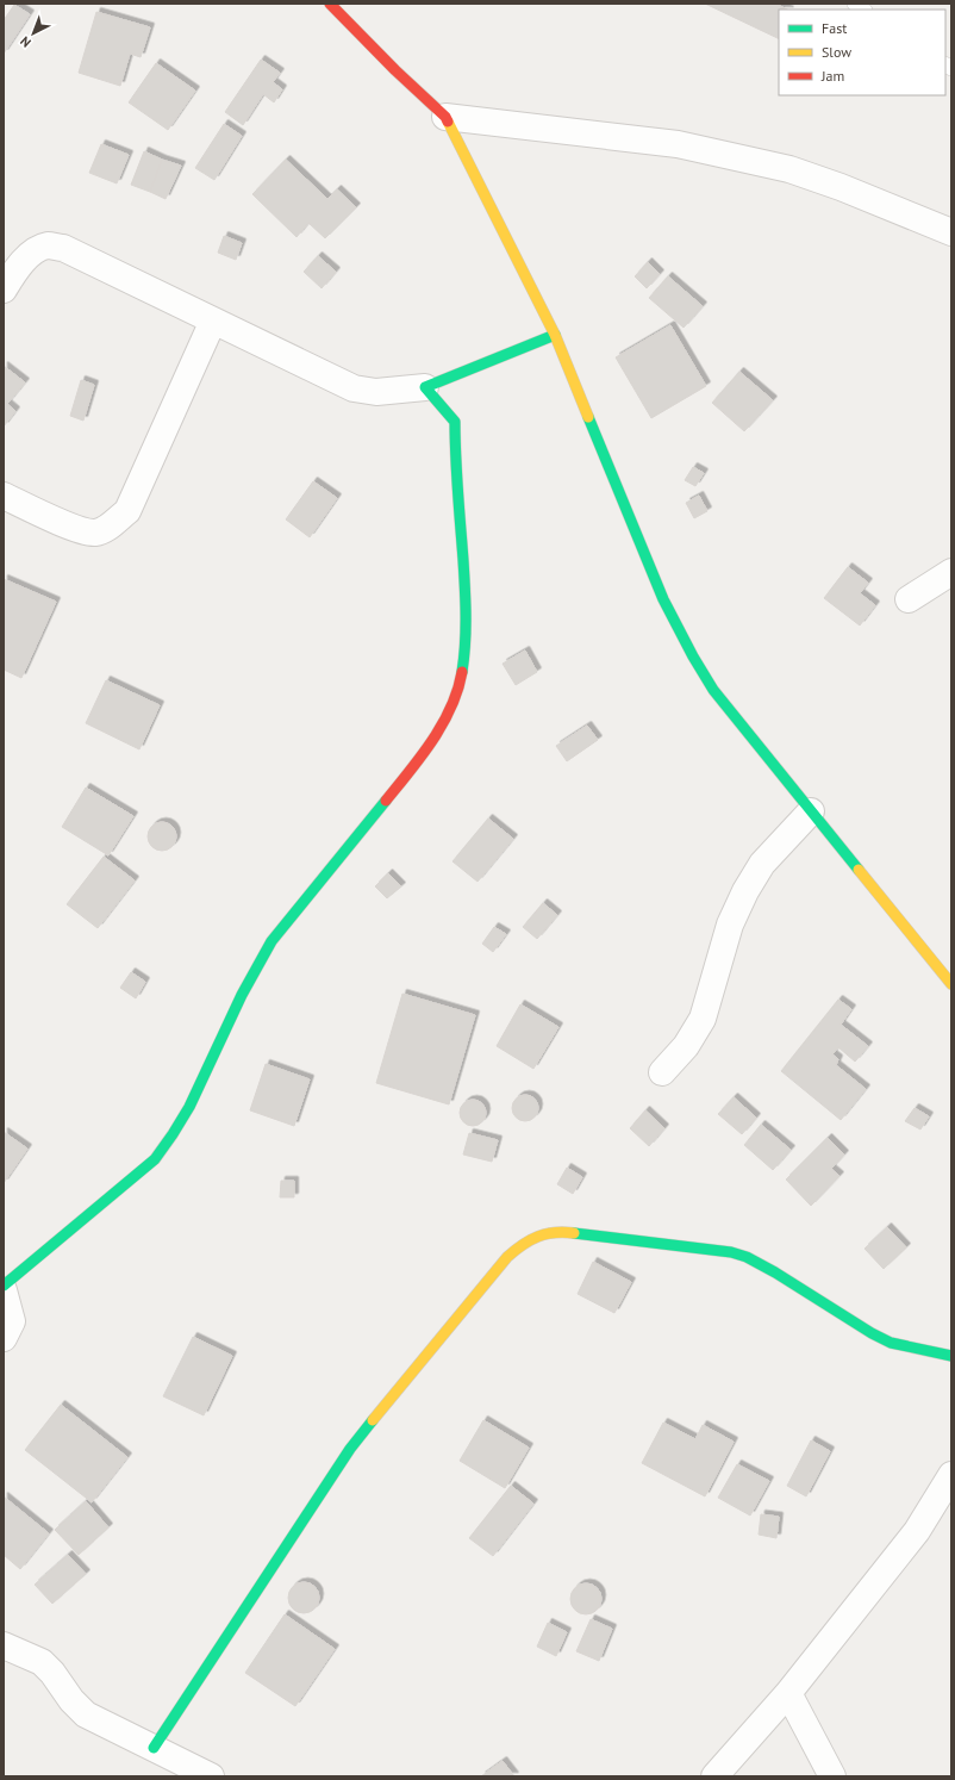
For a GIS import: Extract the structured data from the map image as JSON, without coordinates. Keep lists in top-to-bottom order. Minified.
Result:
{"legend":["Fast","Slow","Jam"],"north":"bottom left"}
